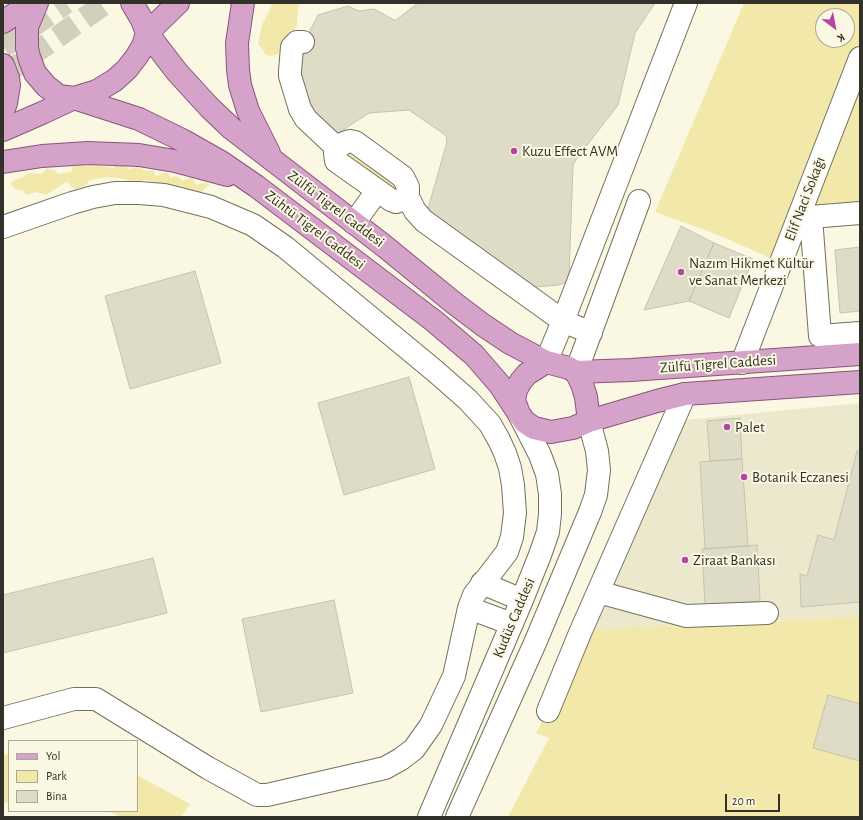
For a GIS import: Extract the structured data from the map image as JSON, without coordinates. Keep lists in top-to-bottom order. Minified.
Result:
{"streets":{"main road":["Zülfü Tigrel Caddesi","Zühtü Tigrel Caddesi"],"street":["Elif Naci Sokağı","Kudüs Caddesi"]},"crossings":[["Elif Naci Sokağı","Zülfü Tigrel Caddesi"],["Zülfü Tigrel Caddesi","Zühtü Tigrel Caddesi"],["Zülfü Tigrel Caddesi","Kudüs Caddesi"],["Zühtü Tigrel Caddesi","Kudüs Caddesi"]],"places":["Kuzu Effect AVM","Nazım Hikmet Kültür ve Sanat Merkezi","Palet","Botanik Eczanesi","Ziraat Bankası"],"legend":["Yol","Park","Bina"],"scale_bar":"20 m","north":"bottom right"}
